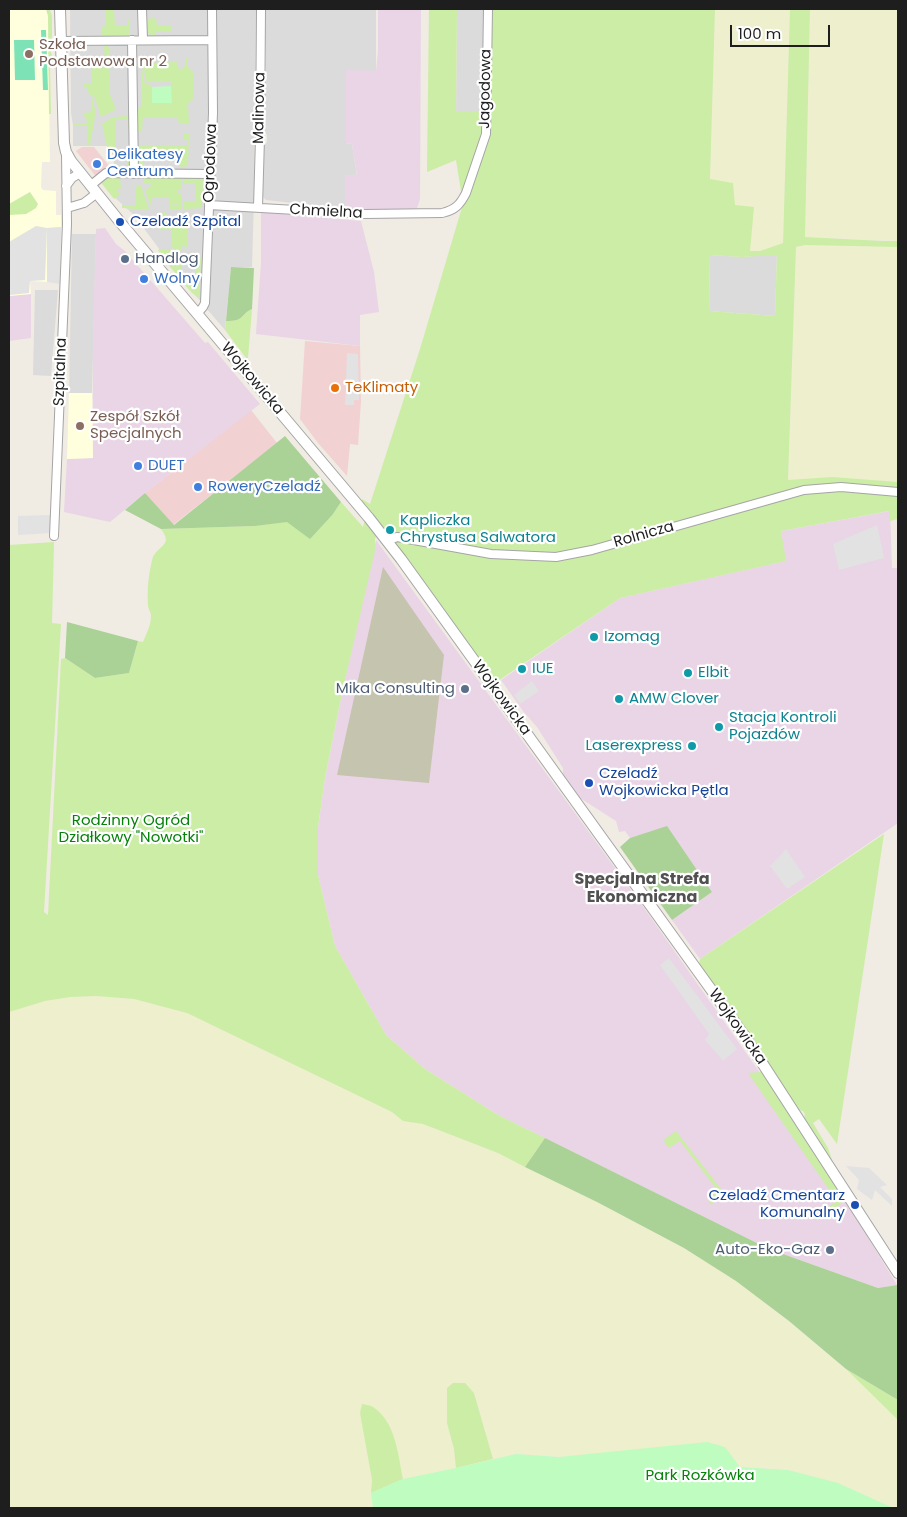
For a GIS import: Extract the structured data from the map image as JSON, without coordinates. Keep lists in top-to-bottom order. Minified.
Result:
{"streets":{"street":["Jagodowa","Malinowa","Ogrodowa","Chmielna","Szpitalna","Wojkowicka","Rolnicza"]},"crossings":[["Jagodowa","Chmielna"],["Malinowa","Chmielna"],["Ogrodowa","Chmielna"],["Ogrodowa","Wojkowicka"],["Szpitalna","Wojkowicka"],["Wojkowicka","Rolnicza"]],"districts":["Specjalna Strefa Ekonomiczna"],"parks":["Rodzinny Ogród Działkowy \"Nowotki\"","Park Rozkówka"],"places":["Szkoła Podstawowa nr 2","Delikatesy Centrum","Czeladź Szpital","Handlog","Wolny","TeKlimaty","Zespół Szkół Specjalnych","DUET","RoweryCzeladź","Kapliczka Chrystusa Salwatora","Izomag","IUE","Elbit","Mika Consulting","AMW Clover","Stacja Kontroli Pojazdów","Laserexpress","Czeladź Wojkowicka Pętla","Czeladź Cmentarz Komunalny","Auto-Eko-Gaz"],"scale_bar":"100 m"}
